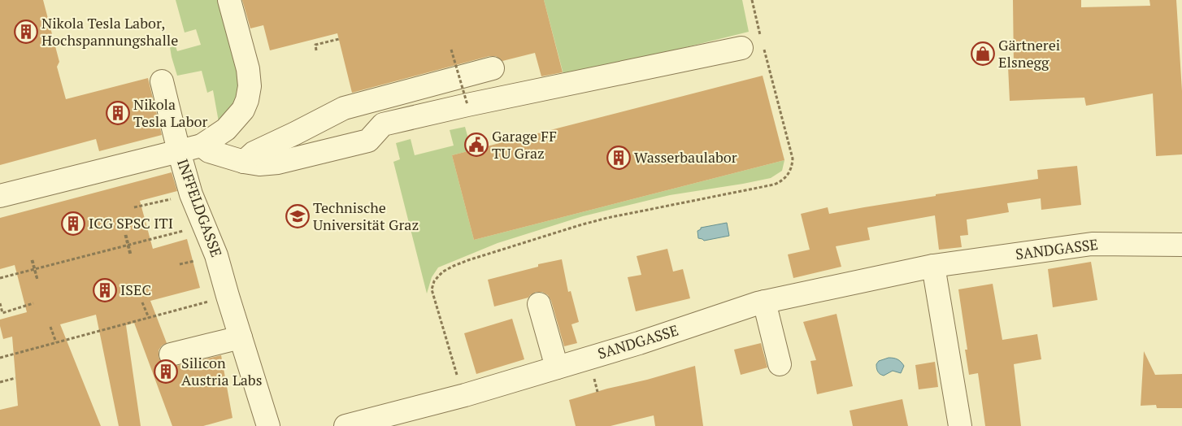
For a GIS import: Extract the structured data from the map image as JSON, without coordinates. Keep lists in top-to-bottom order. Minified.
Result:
{"streets":{"street":["INFFELDGASSE","SANDGASSE"]},"places":{"building":["Nikola Tesla Labor, Hochspannungshalle","Nikola Tesla Labor","Wasserbaulabor","ICG SPSC ITI","ISEC","Silicon Austria Labs"],"shop":["Gärtnerei Elsnegg"],"public building":["Garage FF TU Graz"],"school or university":["Technische Universität Graz"]}}
